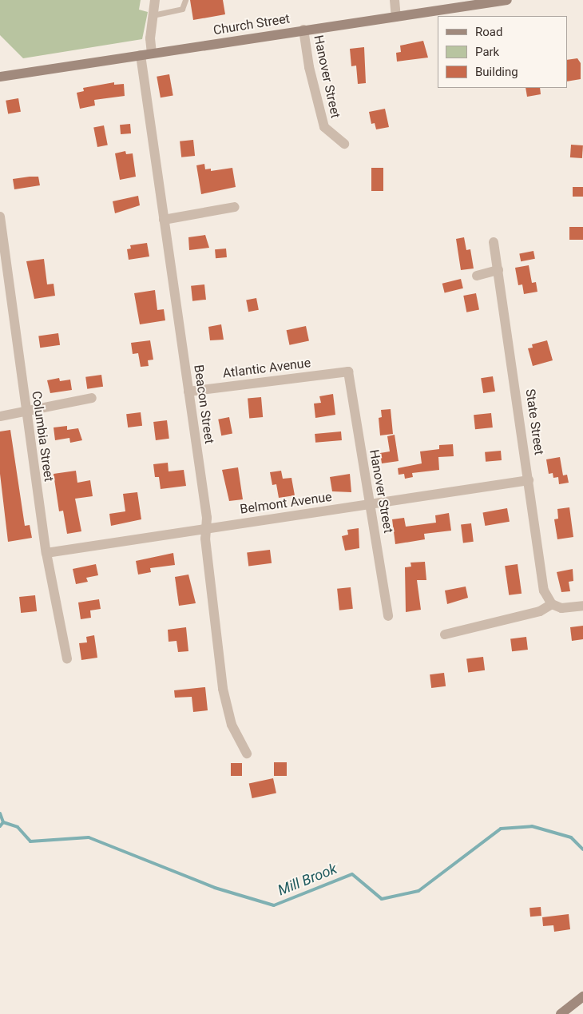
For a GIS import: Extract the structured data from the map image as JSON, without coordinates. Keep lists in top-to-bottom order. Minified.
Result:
{"streets":{"main road":["Church Street"],"street":["Hanover Street","Atlantic Avenue","Beacon Street","State Street","Columbia Street","Belmont Avenue"]},"crossings":[["Church Street","Hanover Street"],["Church Street","Beacon Street"],["Hanover Street","Atlantic Avenue"],["Hanover Street","Belmont Avenue"],["Atlantic Avenue","Beacon Street"],["Beacon Street","Belmont Avenue"],["State Street","Belmont Avenue"],["Columbia Street","Belmont Avenue"]],"water":["Mill Brook"],"legend":["Road","Park","Building"]}
